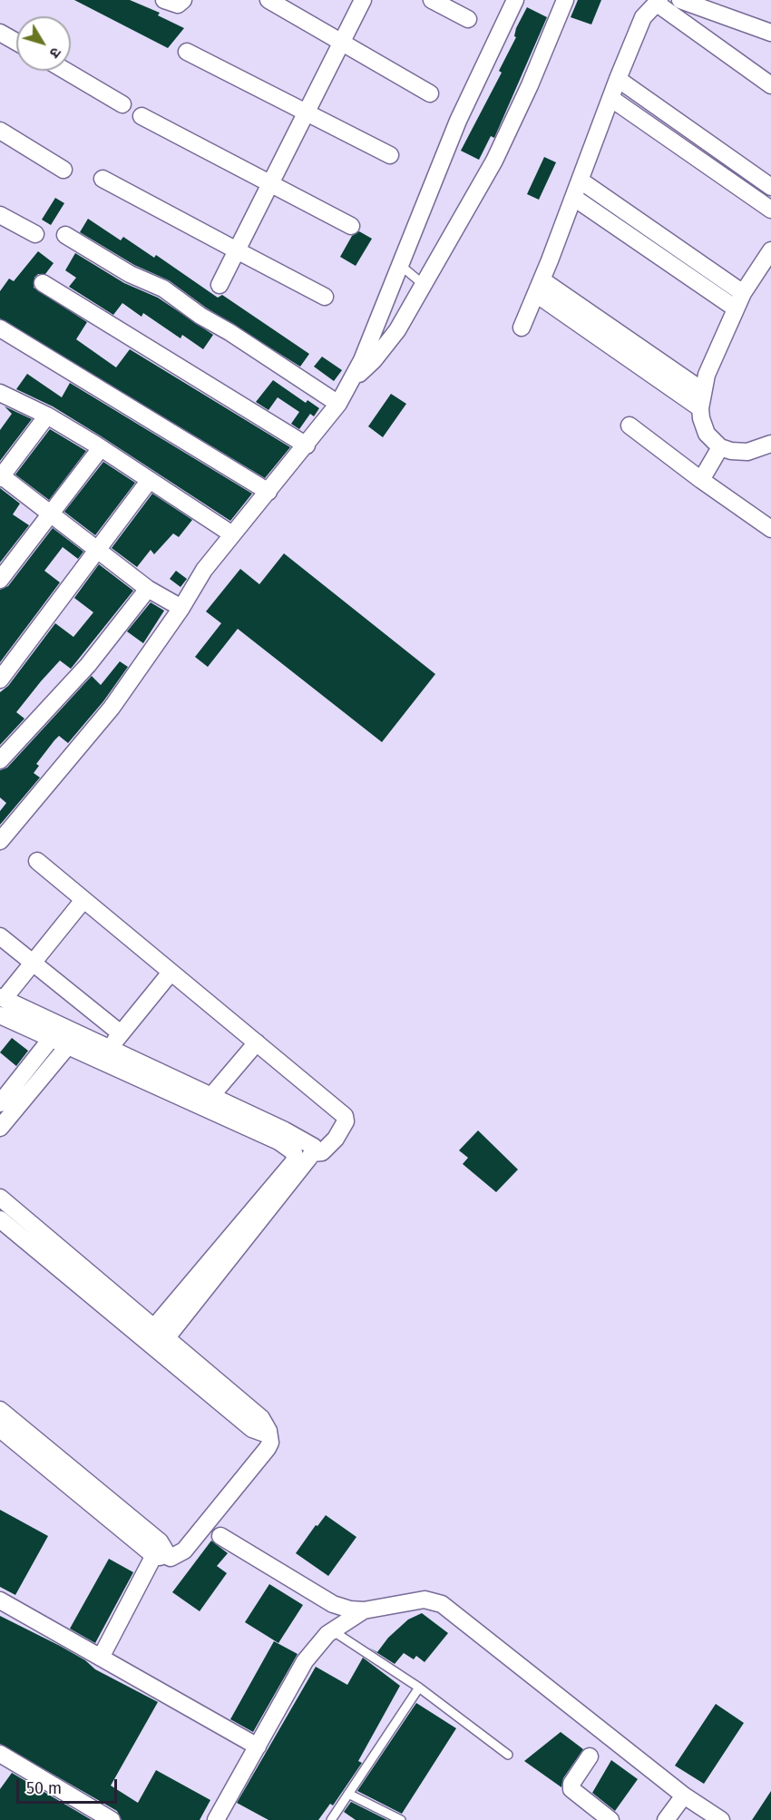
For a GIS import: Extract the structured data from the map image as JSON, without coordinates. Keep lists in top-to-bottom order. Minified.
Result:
{"scale_bar":"50 m","north":"bottom right"}
